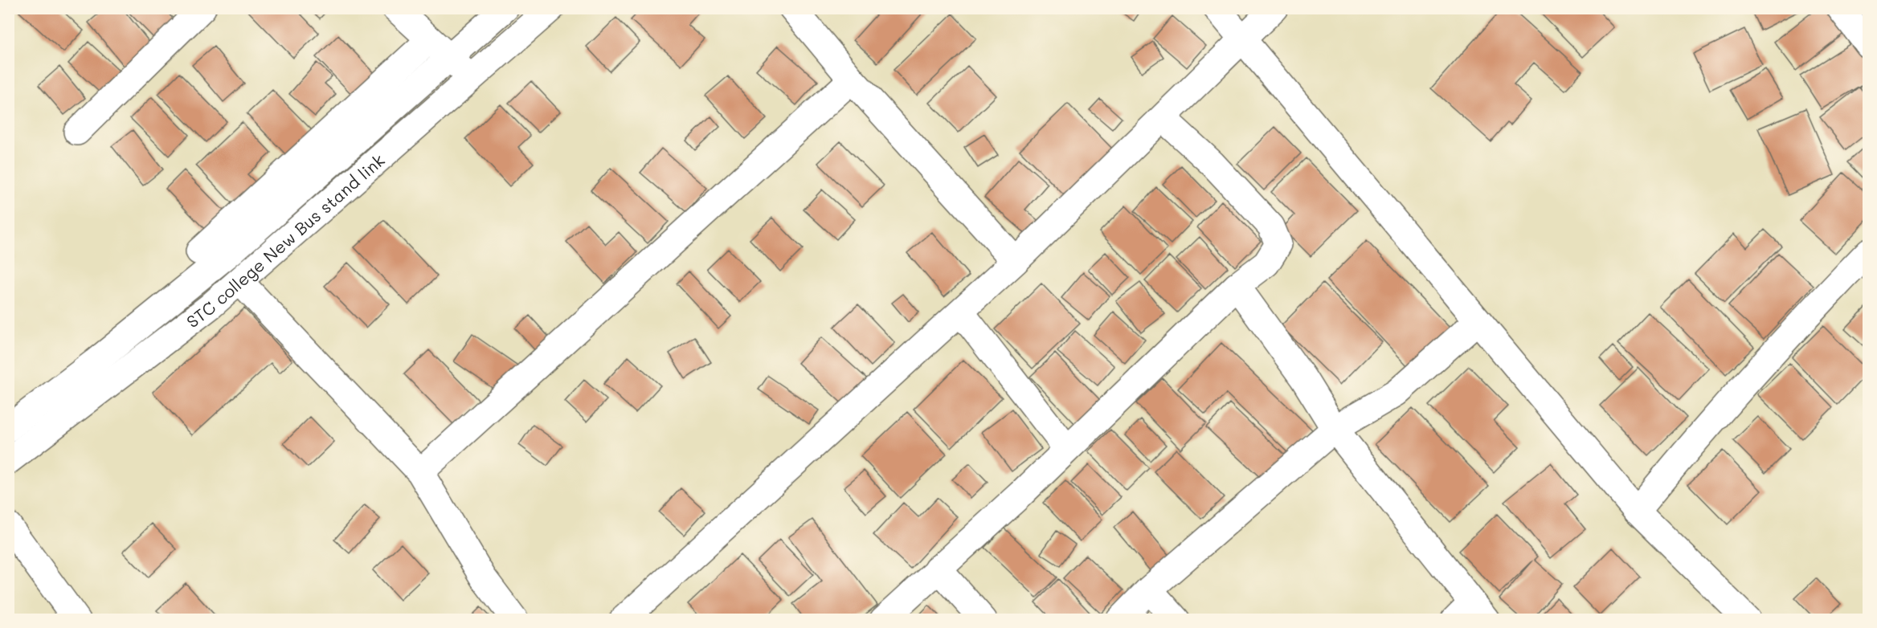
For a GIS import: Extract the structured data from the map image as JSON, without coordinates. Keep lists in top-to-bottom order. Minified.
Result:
{"streets":{"street":["STC college New Bus stand link"]}}
